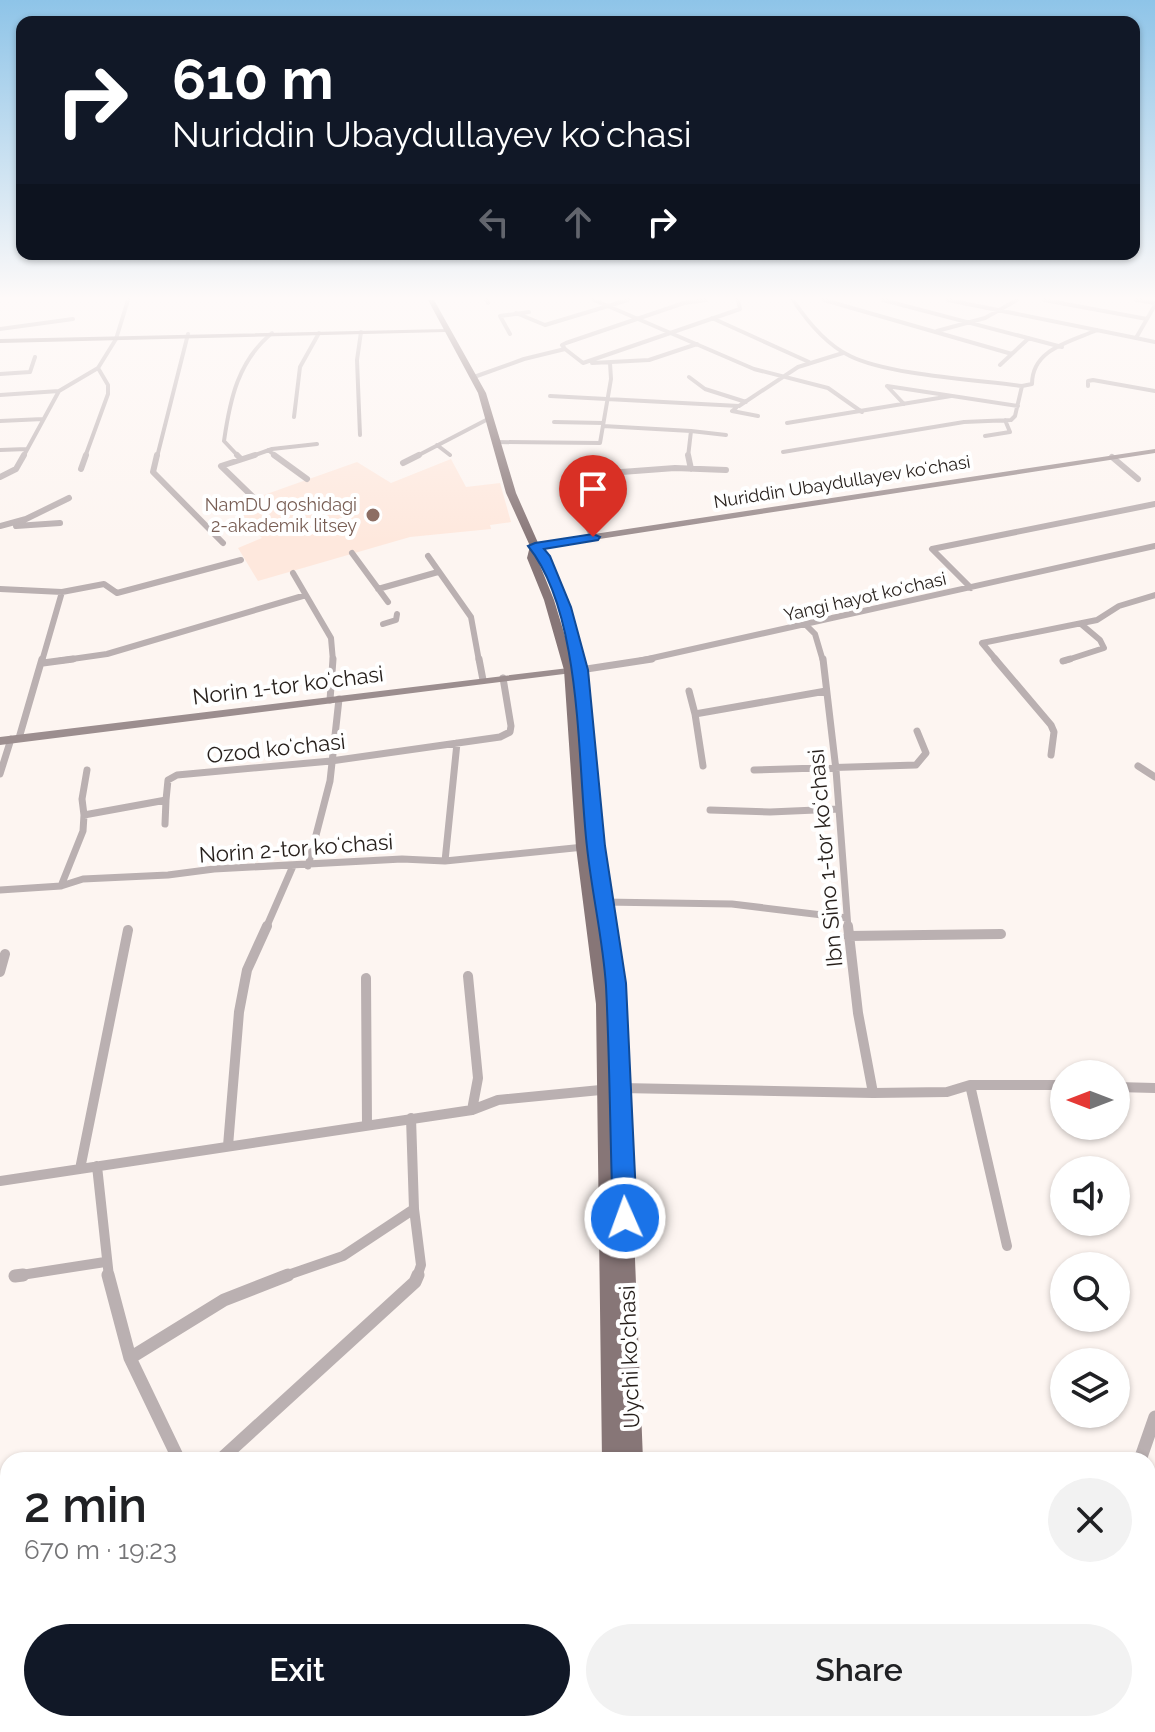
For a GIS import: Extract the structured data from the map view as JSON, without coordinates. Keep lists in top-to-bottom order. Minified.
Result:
{"streets":{"main road":["Nuriddin Ubaydullayev koʻchasi","Norin 1-tor koʻchasi","Uychi ko'chasi"],"street":["Yangi hayot koʻchasi","Ozod koʻchasi","Norin 2-tor koʻchasi","Ibn Sino 1-tor koʻchasi"]},"crossings":[["Nuriddin Ubaydullayev koʻchasi","Uychi ko'chasi"],["Yangi hayot koʻchasi","Norin 1-tor koʻchasi"],["Yangi hayot koʻchasi","Ibn Sino 1-tor koʻchasi"],["Yangi hayot koʻchasi","Uychi ko'chasi"],["Norin 1-tor koʻchasi","Ozod koʻchasi"],["Norin 1-tor koʻchasi","Uychi ko'chasi"],["Norin 2-tor koʻchasi","Uychi ko'chasi"]],"places":["NamDU qoshidagi 2-akademik litsey"],"north":"left","page":{"turn":["610 m","Nuriddin Ubaydullayev koʻchasi"],"heading":["2 min","670 m · 19:23"],"buttons":["Exit","Share"]}}
